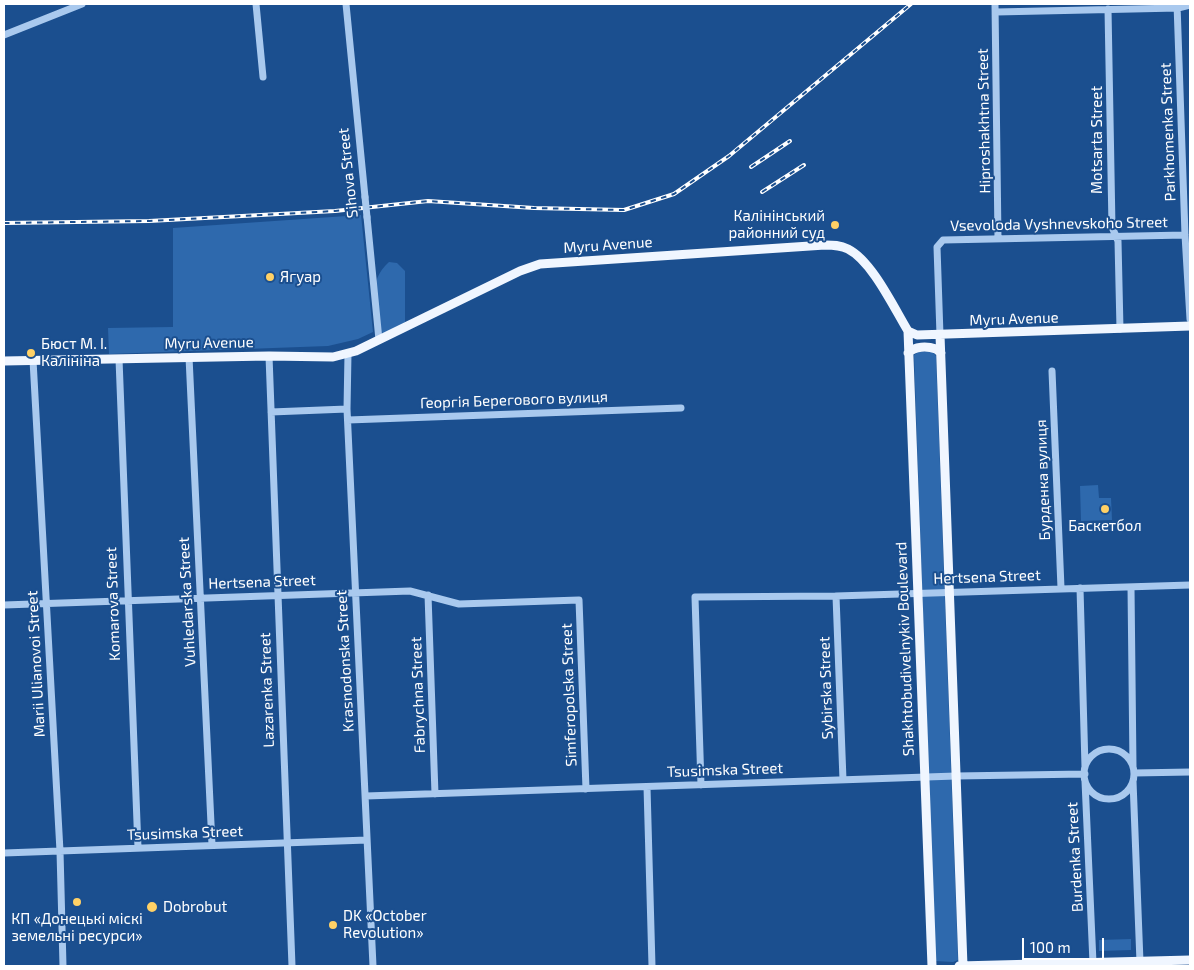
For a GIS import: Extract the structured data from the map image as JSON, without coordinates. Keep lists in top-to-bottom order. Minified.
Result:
{"streets":{"main road":["Myru Avenue","Shakhtobudivelnykiv Boulevard"],"street":["Hiproshakhtna Street","Parkhomenka Street","Motsarta Street","Sihova Street","Vsevoloda Vyshnevskoho Street","Георгія Берегового вулиця","Бурденка вулиця","Hertsena Street","Vuhledarska Street","Komarova Street","Krasnodonska Street","Marii Ulianovoi Street","Sybirska Street","Lazarenka Street","Fabrychna Street","Simferopolska Street","Tsusimska Street","Burdenka Street"]},"crossings":[["Hiproshakhtna Street","Vsevoloda Vyshnevskoho Street"],["Parkhomenka Street","Vsevoloda Vyshnevskoho Street"],["Motsarta Street","Vsevoloda Vyshnevskoho Street"],["Motsarta Street","Myru Avenue"],["Sihova Street","Myru Avenue"],["Vsevoloda Vyshnevskoho Street","Myru Avenue"],["Myru Avenue","Vuhledarska Street"],["Myru Avenue","Komarova Street"],["Myru Avenue","Shakhtobudivelnykiv Boulevard"],["Myru Avenue","Krasnodonska Street"],["Myru Avenue","Marii Ulianovoi Street"],["Myru Avenue","Lazarenka Street"],["Георгія Берегового вулиця","Krasnodonska Street"],["Бурденка вулиця","Hertsena Street"],["Hertsena Street","Vuhledarska Street"],["Hertsena Street","Komarova Street"],["Hertsena Street","Shakhtobudivelnykiv Boulevard"],["Hertsena Street","Krasnodonska Street"],["Hertsena Street","Marii Ulianovoi Street"],["Hertsena Street","Sybirska Street"],["Hertsena Street","Lazarenka Street"],["Hertsena Street","Fabrychna Street"],["Hertsena Street","Simferopolska Street"],["Hertsena Street","Tsusimska Street"],["Hertsena Street","Burdenka Street"],["Vuhledarska Street","Tsusimska Street"],["Komarova Street","Tsusimska Street"],["Shakhtobudivelnykiv Boulevard","Tsusimska Street"],["Krasnodonska Street","Tsusimska Street"],["Marii Ulianovoi Street","Tsusimska Street"],["Sybirska Street","Tsusimska Street"],["Lazarenka Street","Tsusimska Street"],["Fabrychna Street","Tsusimska Street"],["Simferopolska Street","Tsusimska Street"],["Tsusimska Street","Burdenka Street"]],"places":["Калінінський районний суд","Ягуар","Бюст М. І. Калініна","Баскетбол","КП «Донецькі міскі земельні ресурси»","Dobrobut","DK «October Revolution»"],"scale_bar":"100 m"}
